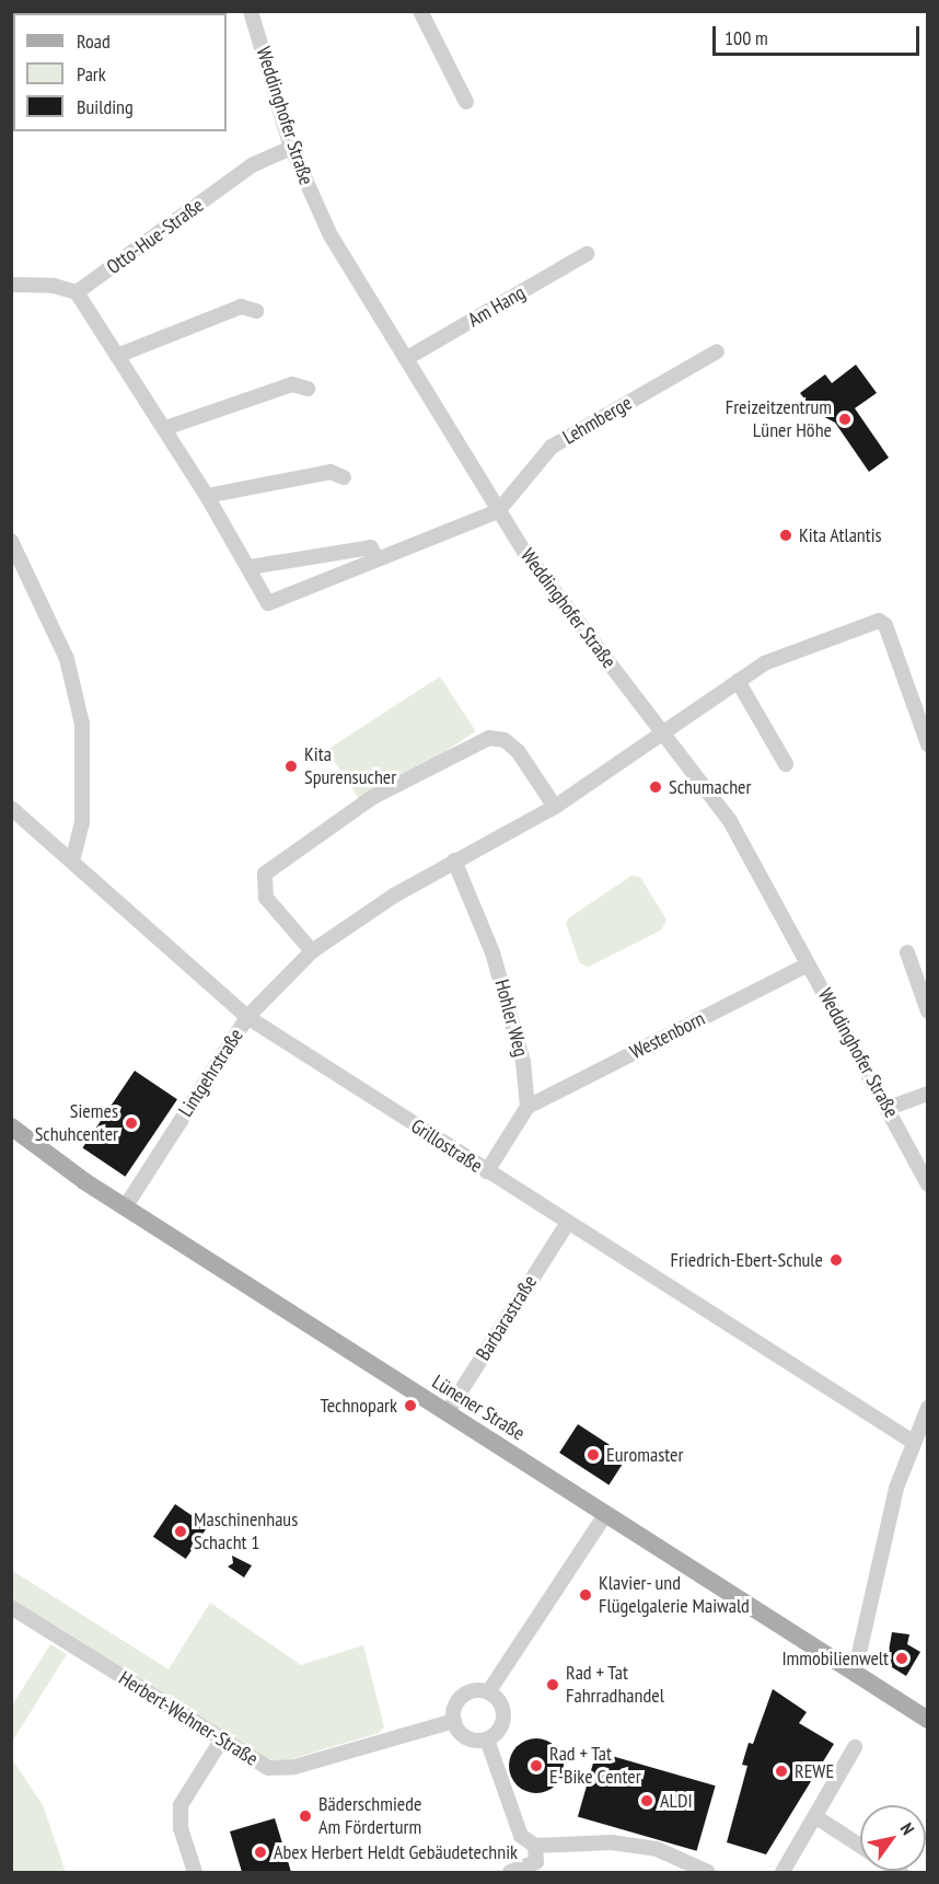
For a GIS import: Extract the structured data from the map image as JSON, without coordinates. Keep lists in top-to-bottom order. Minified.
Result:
{"streets":{"main road":["Lünener Straße"],"street":["Weddinghofer Straße","Otto-Hue-Straße","Am Hang","Lehmberge","Hohler Weg","Westenborn","Lintgehrstraße","Grillostraße","Barbarastraße","Herbert-Wehner-Straße"]},"crossings":[["Weddinghofer Straße","Otto-Hue-Straße"],["Weddinghofer Straße","Am Hang"],["Weddinghofer Straße","Lehmberge"],["Weddinghofer Straße","Westenborn"],["Weddinghofer Straße","Lintgehrstraße"],["Hohler Weg","Westenborn"],["Hohler Weg","Lintgehrstraße"],["Lintgehrstraße","Grillostraße"],["Lintgehrstraße","Lünener Straße"],["Grillostraße","Barbarastraße"],["Barbarastraße","Lünener Straße"]],"places":["Freizeitzentrum Lüner Höhe","Kita Atlantis","Kita Spurensucher","Schumacher","Siemes Schuhcenter","Friedrich-Ebert-Schule","Technopark","Euromaster","Maschinenhaus Schacht 1","Klavier- und Flügelgalerie Maiwald","Immobilienwelt","Rad + Tat Fahrradhandel","Rad + Tat E-Bike Center","REWE","ALDI","Bäderschmiede Am Förderturm","Abex Herbert Heldt Gebäudetechnik"],"legend":["Road","Park","Building"],"scale_bar":"100 m","north":"top right"}
